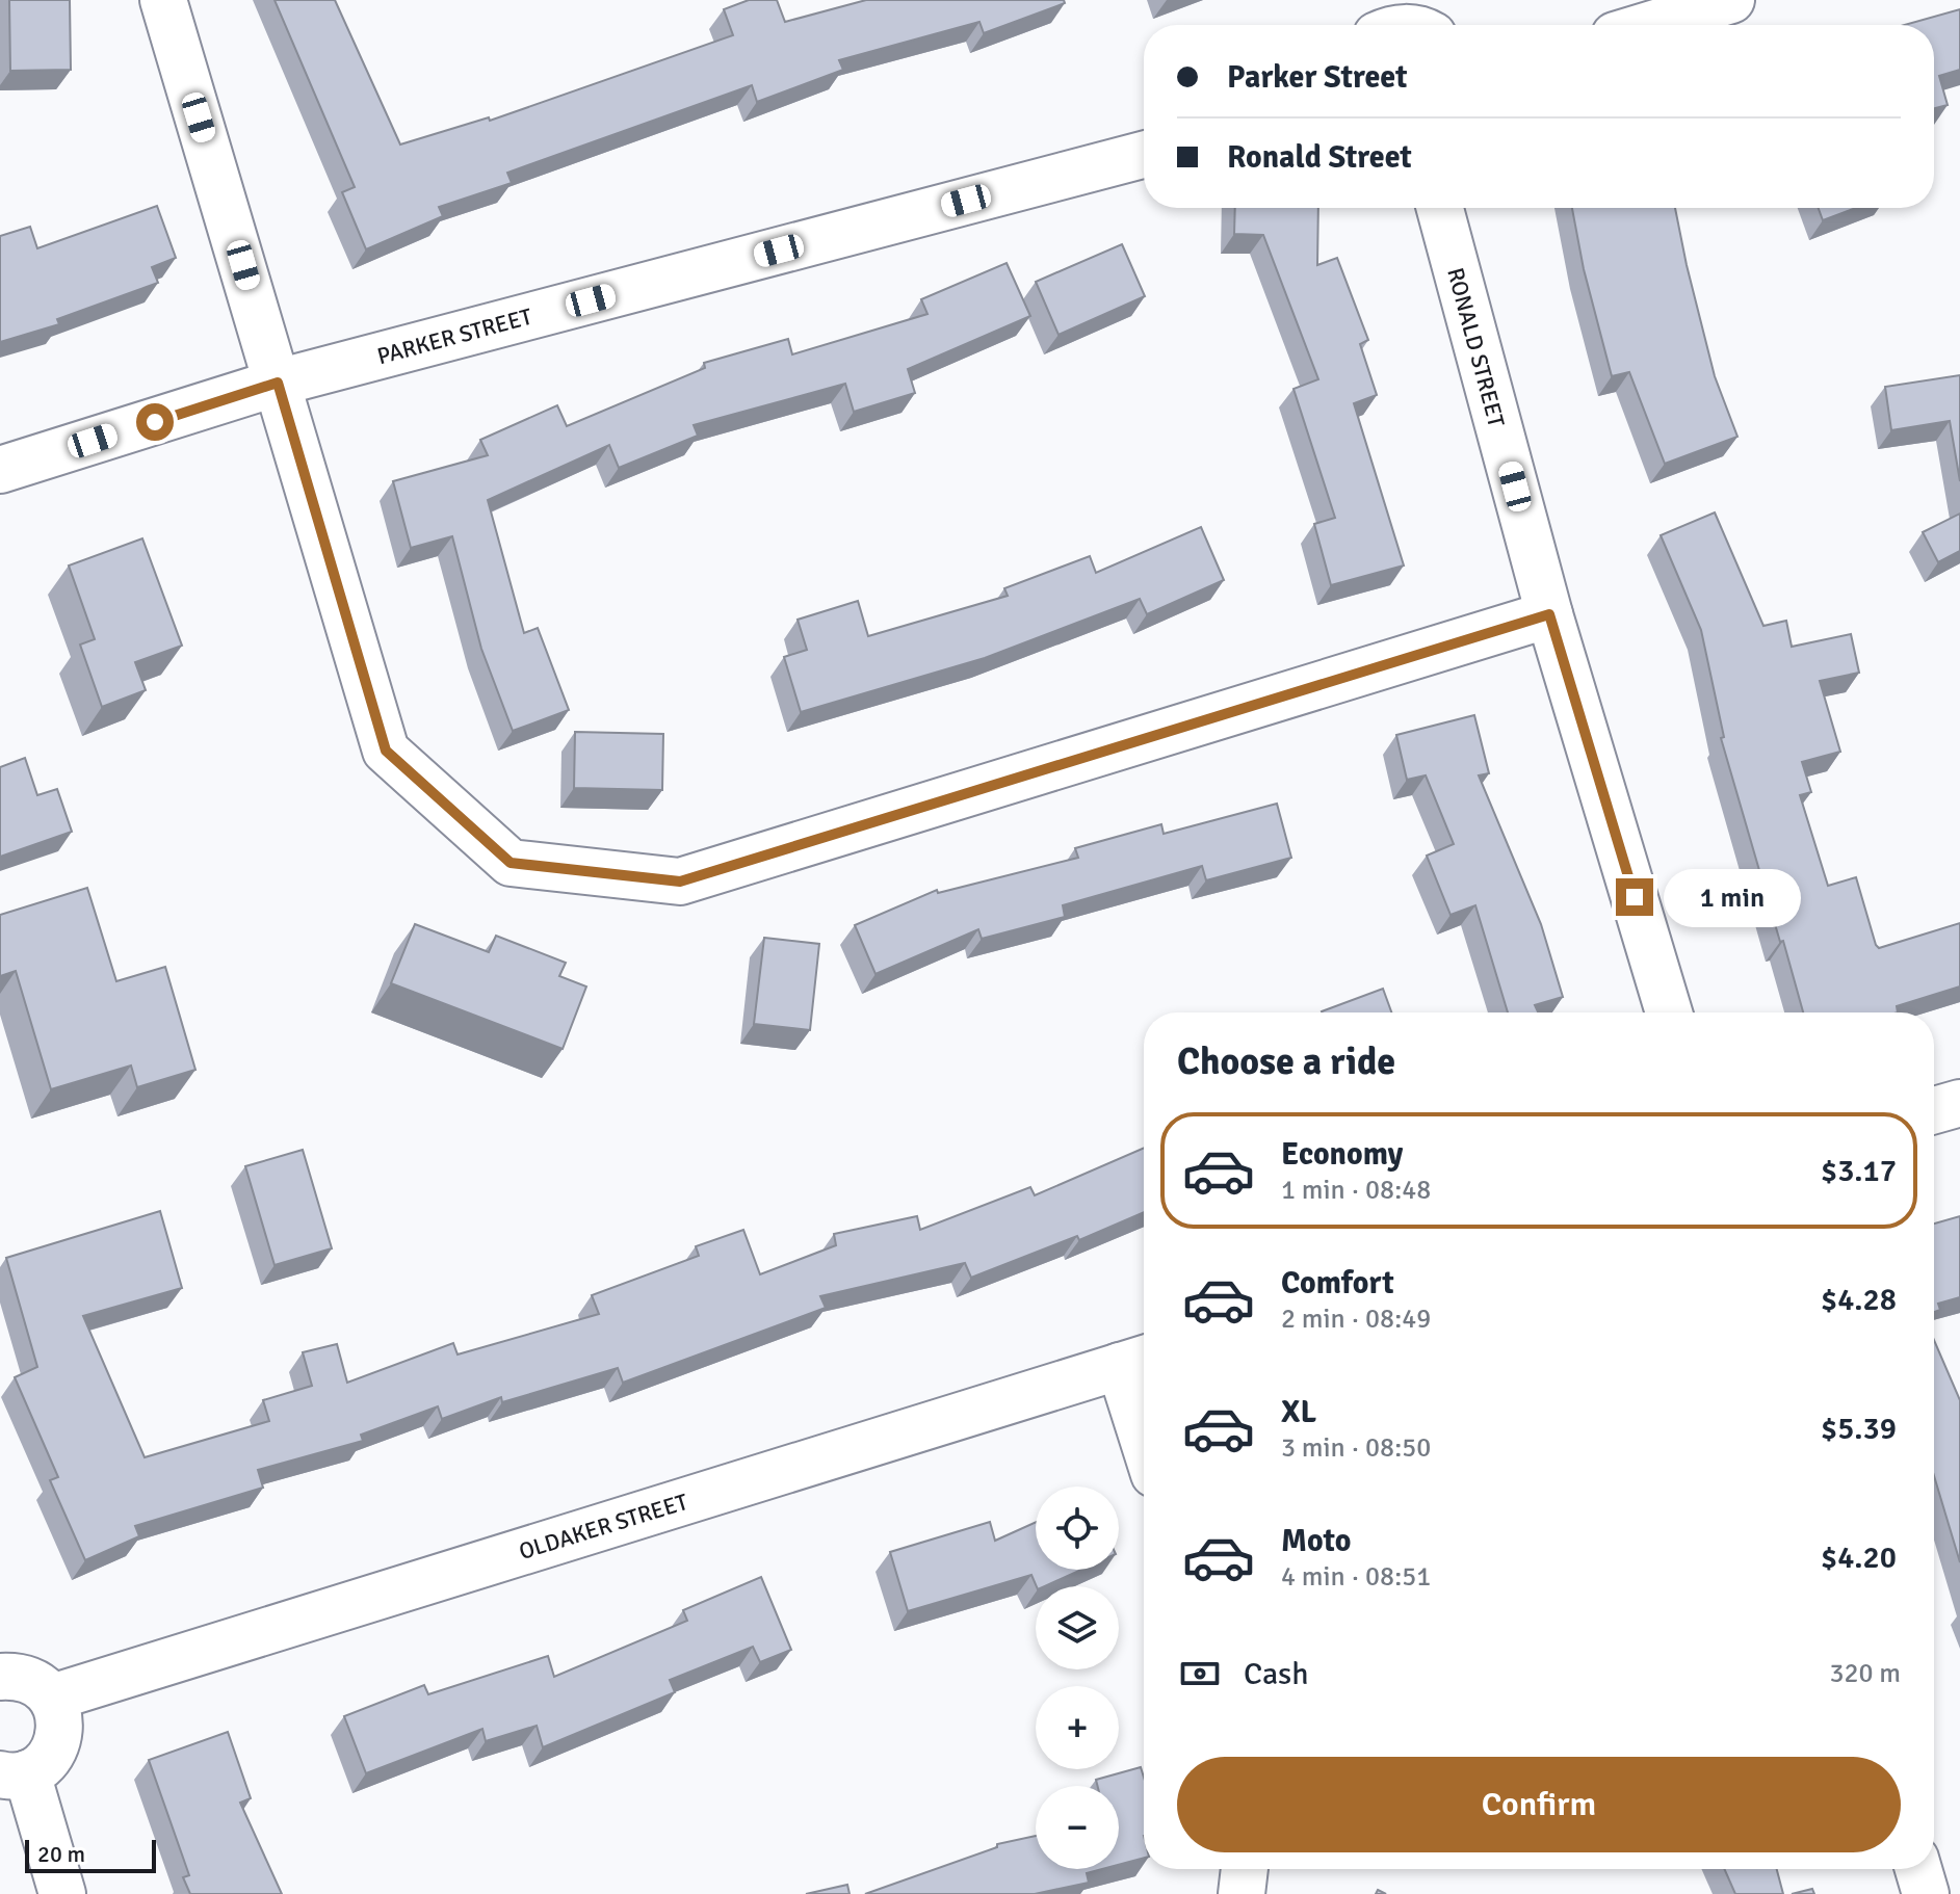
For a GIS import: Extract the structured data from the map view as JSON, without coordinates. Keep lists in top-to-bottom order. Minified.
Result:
{"streets":{"street":["PARKER STREET","RONALD STREET","OLDAKER STREET"]},"scale_bar":"20 m","page":{"banner":["Parker Street","Ronald Street"],"bubble":"1 min","heading":"Choose a ride","list":[{"name":"Economy","note":"1 min · 08:48","value":"$3.17"},{"name":"Comfort","note":"2 min · 08:49","value":"$4.28"},{"name":"XL","note":"3 min · 08:50","value":"$5.39"},{"name":"Moto","note":"4 min · 08:51","value":"$4.20"}],"map_buttons":["+","−"],"pay":["Cash","320 m"],"buttons":"Confirm","scale":"20 m"}}
